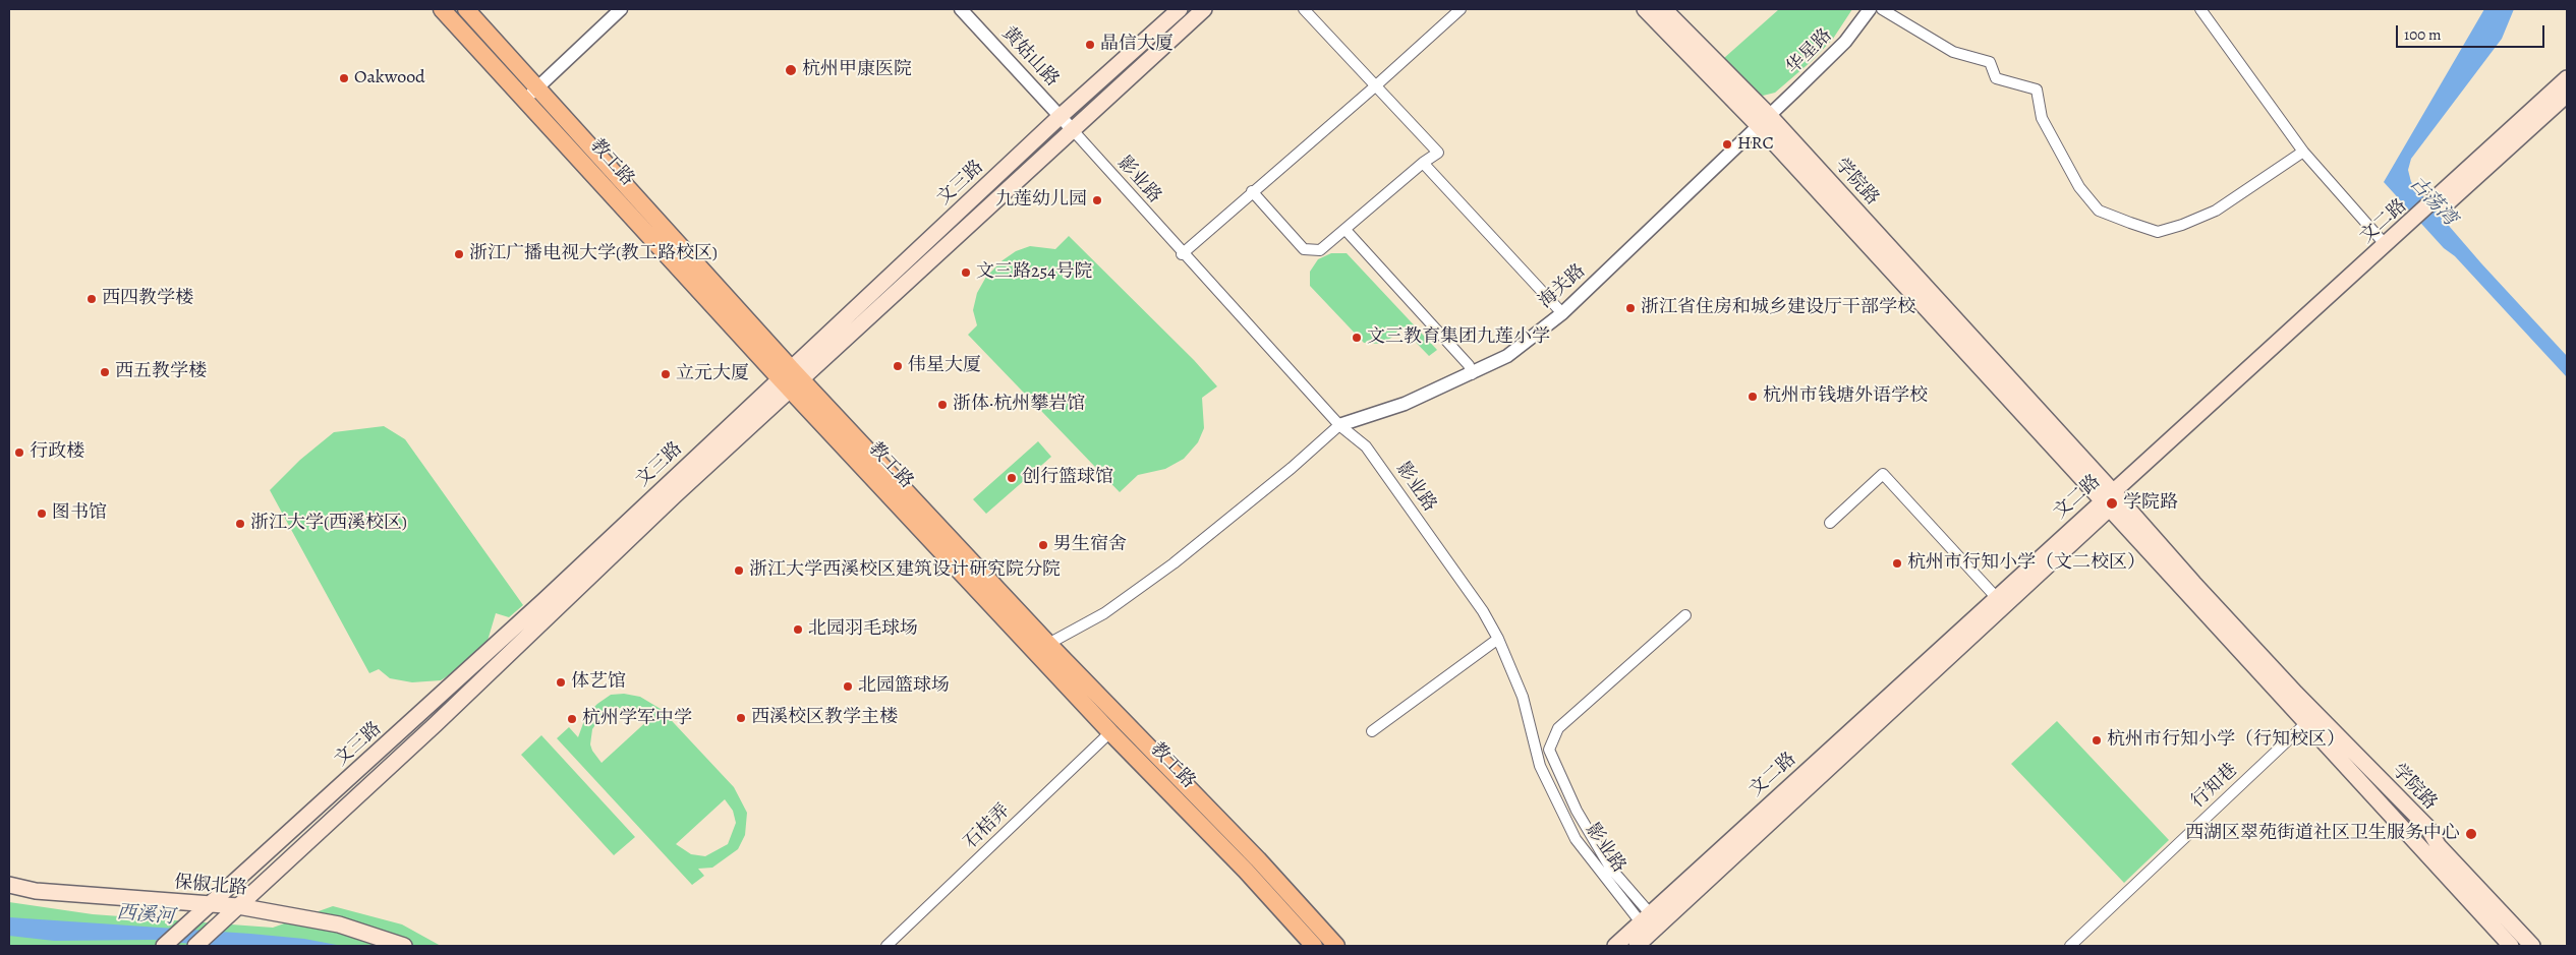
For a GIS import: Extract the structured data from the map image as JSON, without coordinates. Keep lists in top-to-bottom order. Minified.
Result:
{"streets":{"main road":["教工路","学院路","文三路","文二路","保俶北路"],"street":["华星路","黄姑山路","影业路","海关路","行知巷","石桔弄"]},"crossings":[["华星路","学院路"],["华星路","海关路"],["黄姑山路","影业路"],["黄姑山路","文三路"],["教工路","文三路"],["教工路","石桔弄"],["影业路","文三路"],["影业路","文二路"],["影业路","海关路"],["学院路","文二路"],["学院路","海关路"],["学院路","行知巷"],["文三路","保俶北路"]],"water":["古荡湾","西溪河"],"places":["晶信大厦","杭州甲康医院","Oakwood","HRC","九莲幼儿园","浙江广播电视大学(教工路校区)","文三路254号院","西四教学楼","浙江省住房和城乡建设厅干部学校","文三教育集团九莲小学","伟星大厦","西五教学楼","立元大厦","杭州市钱塘外语学校","浙体·杭州攀岩馆","行政楼","创行篮球馆","学院路","图书馆","浙江大学(西溪校区)","男生宿舍","杭州市行知小学（文二校区）","浙江大学西溪校区建筑设计研究院分院","北园羽毛球场","体艺馆","北园篮球场","西溪校区教学主楼","杭州学军中学","杭州市行知小学（行知校区）","西湖区翠苑街道社区卫生服务中心"],"scale_bar":"100 m"}
